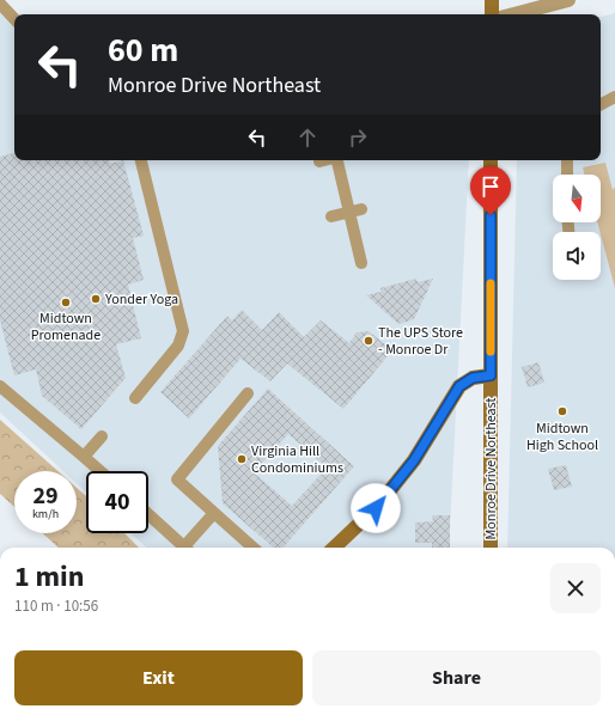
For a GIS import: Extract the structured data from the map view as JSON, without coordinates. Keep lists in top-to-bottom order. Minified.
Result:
{"streets":{"main road":["Monroe Drive Northeast"]},"places":["Yonder Yoga","Midtown Promenade","The UPS Store - Monroe Dr","Midtown High School","Virginia Hill Condominiums"],"north":"bottom","page":{"turn":["60 m","Monroe Drive Northeast"],"speed":"29 km/h","limit":"40","heading":["1 min","110 m · 10:56"],"buttons":["Exit","Share"]}}
